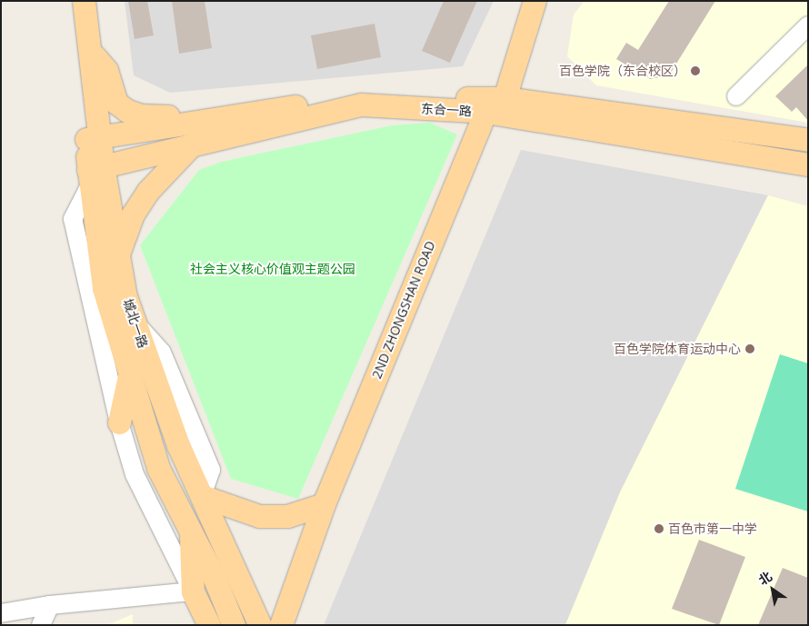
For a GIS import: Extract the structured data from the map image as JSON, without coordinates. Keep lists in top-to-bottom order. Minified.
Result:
{"streets":{"main road":["东合一路","2ND ZHONGSHAN ROAD","城北一路"]},"crossings":[["东合一路","2ND ZHONGSHAN ROAD"],["东合一路","城北一路"]],"parks":["社会主义核心价值观主题公园"],"places":["百色学院（东合校区）","百色学院体育运动中心","百色市第一中学"],"north":"top left"}
